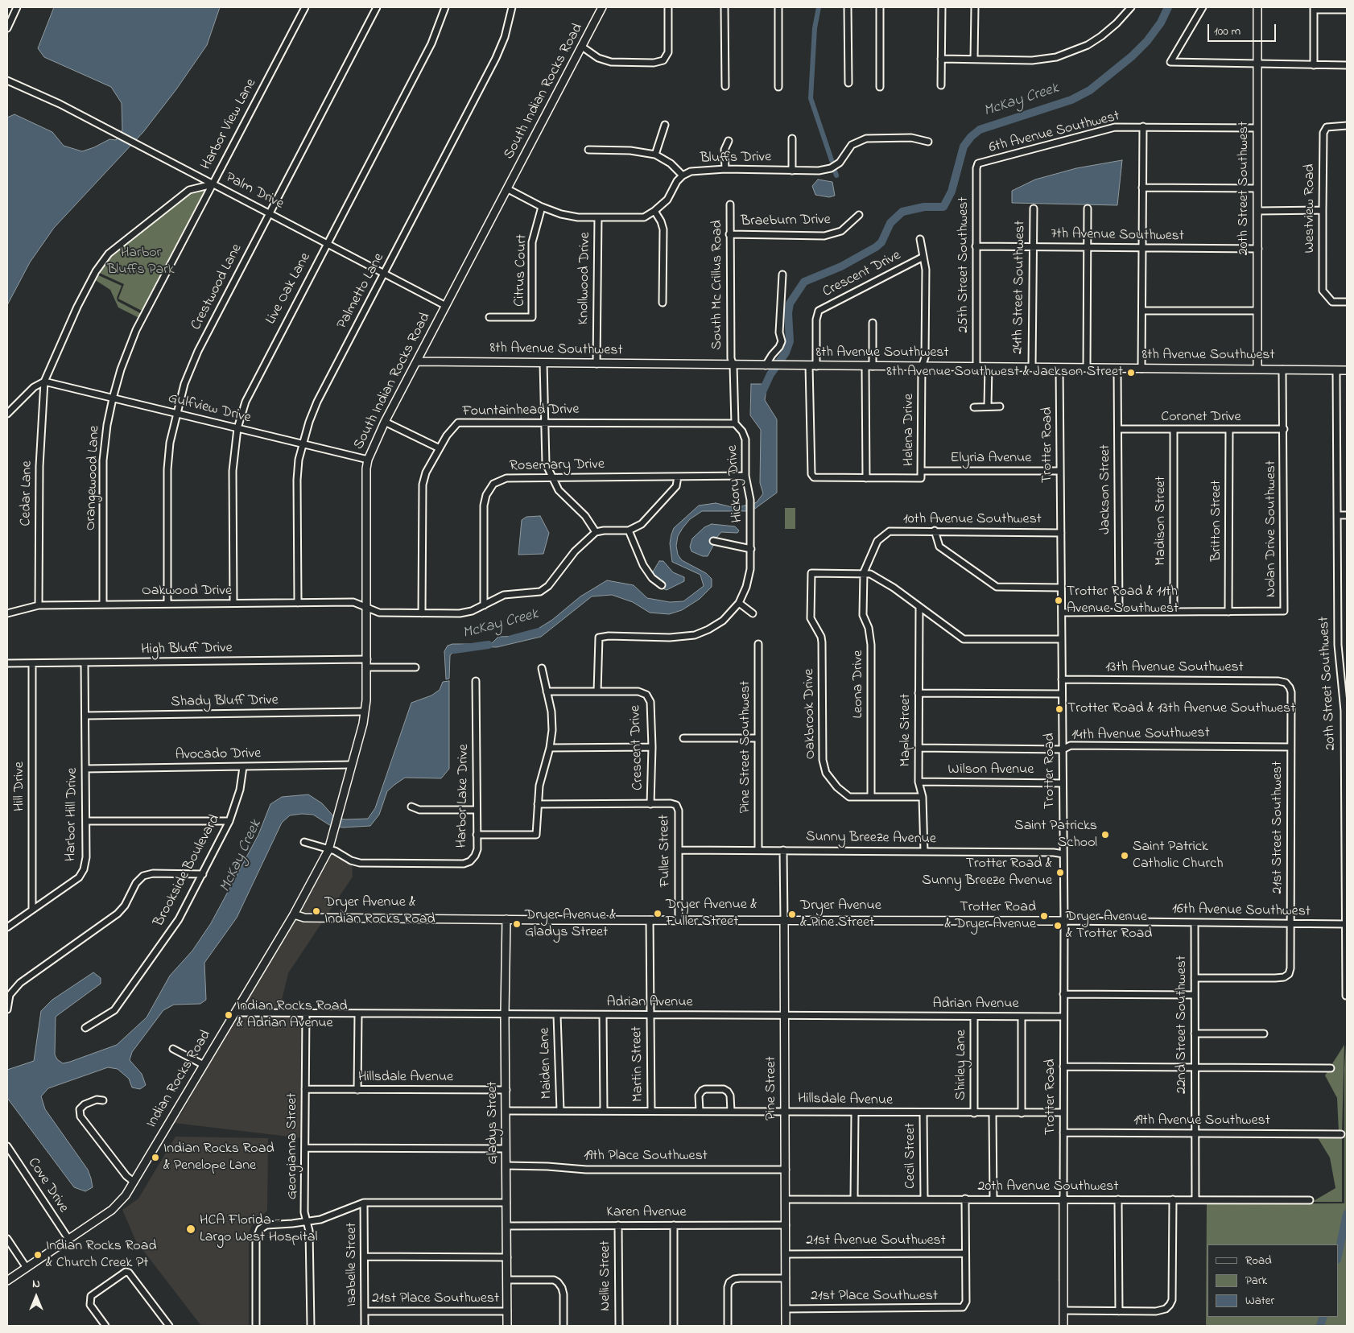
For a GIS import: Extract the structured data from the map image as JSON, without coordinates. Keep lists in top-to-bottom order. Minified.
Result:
{"streets":{"street":["South Indian Rocks Road","Harbor View Lane","6th Avenue Southwest","Bluffs Drive","20th Street Southwest","Palm Drive","Westview Road","Braeburn Drive","7th Avenue Southwest","25th Street Southwest","Citrus Court","Crescent Drive","Knollwood Drive","South Mc Crillus Road","Crestwood Lane","24th Street Southwest","Live Oak Lane","Palmetto Lane","8th Avenue Southwest","Gulfview Drive","Fountainhead Drive","Coronet Drive","Helena Drive","Trotter Road","Elyria Avenue","Rosemary Drive","Orangewood Lane","Hickory Drive","Jackson Street","Cedar Lane","10th Avenue Southwest","Madison Street","Britton Street","Nolan Drive Southwest","Oakwood Drive","High Bluff Drive","13th Avenue Southwest","Leona Drive","Shady Bluff Drive","Oakbrook Drive","Maple Street","14th Avenue Southwest","Pine Street Southwest","Avocado Drive","Wilson Avenue","Hill Drive","Harbor Lake Drive","Harbor Hill Drive","21st Street Southwest","Sunny Breeze Avenue","Fuller Street","Brookside Boulevard","16th Avenue Southwest","Adrian Avenue","22nd Street Southwest","Maiden Lane","Martin Street","Shirley Lane","Hillsdale Avenue","Indian Rocks Road","Pine Street","19th Avenue Southwest","Gladys Street","Georgianna Street","Cecil Street","19th Place Southwest","Cove Drive","20th Avenue Southwest","Karen Avenue","21st Avenue Southwest","Isabelle Street","Nellie Street","21st Place Southwest"]},"crossings":[["South Indian Rocks Road","Bluffs Drive"],["South Indian Rocks Road","Palm Drive"],["South Indian Rocks Road","8th Avenue Southwest"],["South Indian Rocks Road","Gulfview Drive"],["South Indian Rocks Road","Oakwood Drive"],["South Indian Rocks Road","High Bluff Drive"],["South Indian Rocks Road","Shady Bluff Drive"],["South Indian Rocks Road","Avocado Drive"],["South Indian Rocks Road","Harbor Lake Drive"],["South Indian Rocks Road","Indian Rocks Road"],["Harbor View Lane","Palm Drive"],["Harbor View Lane","Gulfview Drive"],["Harbor View Lane","Orangewood Lane"],["Harbor View Lane","Cedar Lane"],["6th Avenue Southwest","20th Street Southwest"],["6th Avenue Southwest","25th Street Southwest"],["Bluffs Drive","Citrus Court"],["Bluffs Drive","Knollwood Drive"],["20th Street Southwest","7th Avenue Southwest"],["20th Street Southwest","8th Avenue Southwest"],["20th Street Southwest","16th Avenue Southwest"],["Palm Drive","Crestwood Lane"],["Palm Drive","Live Oak Lane"],["Palm Drive","Palmetto Lane"],["Palm Drive","Orangewood Lane"],["Braeburn Drive","South Mc Crillus Road"],["7th Avenue Southwest","25th Street Southwest"],["7th Avenue Southwest","24th Street Southwest"],["25th Street Southwest","8th Avenue Southwest"],["Crescent Drive","8th Avenue Southwest"],["Crescent Drive","Helena Drive"],["Crescent Drive","Hickory Drive"],["Crescent Drive","Fuller Street"],["Knollwood Drive","8th Avenue Southwest"],["South Mc Crillus Road","8th Avenue Southwest"],["Crestwood Lane","Gulfview Drive"],["Crestwood Lane","Oakwood Drive"],["24th Street Southwest","8th Avenue Southwest"],["Live Oak Lane","Gulfview Drive"],["Live Oak Lane","Oakwood Drive"],["Palmetto Lane","Gulfview Drive"],["Palmetto Lane","Oakwood Drive"],["8th Avenue Southwest","Helena Drive"],["8th Avenue Southwest","Trotter Road"],["8th Avenue Southwest","Jackson Street"],["8th Avenue Southwest","Nolan Drive Southwest"],["Gulfview Drive","Orangewood Lane"],["Gulfview Drive","Cedar Lane"],["Fountainhead Drive","Hickory Drive"],["Fountainhead Drive","Oakwood Drive"],["Coronet Drive","Jackson Street"],["Coronet Drive","Madison Street"],["Coronet Drive","Britton Street"],["Coronet Drive","Nolan Drive Southwest"],["Helena Drive","Elyria Avenue"],["Trotter Road","Elyria Avenue"],["Trotter Road","10th Avenue Southwest"],["Trotter Road","Nolan Drive Southwest"],["Trotter Road","13th Avenue Southwest"],["Trotter Road","14th Avenue Southwest"],["Trotter Road","Wilson Avenue"],["Trotter Road","Sunny Breeze Avenue"],["Trotter Road","16th Avenue Southwest"],["Trotter Road","Adrian Avenue"],["Trotter Road","Hillsdale Avenue"],["Trotter Road","19th Avenue Southwest"],["Trotter Road","20th Avenue Southwest"],["Rosemary Drive","Hickory Drive"],["Rosemary Drive","Oakwood Drive"],["Orangewood Lane","Oakwood Drive"],["Jackson Street","Nolan Drive Southwest"],["Cedar Lane","Oakwood Drive"],["10th Avenue Southwest","Leona Drive"],["10th Avenue Southwest","Oakbrook Drive"],["Madison Street","Nolan Drive Southwest"],["Britton Street","Nolan Drive Southwest"],["High Bluff Drive","Hill Drive"],["High Bluff Drive","Harbor Hill Drive"],["13th Avenue Southwest","21st Street Southwest"],["Leona Drive","Oakbrook Drive"],["Shady Bluff Drive","Harbor Hill Drive"],["Oakbrook Drive","Maple Street"],["Maple Street","14th Avenue Southwest"],["Maple Street","Wilson Avenue"],["Maple Street","Sunny Breeze Avenue"],["14th Avenue Southwest","21st Street Southwest"],["Pine Street Southwest","Sunny Breeze Avenue"],["Avocado Drive","Harbor Hill Drive"],["Avocado Drive","Brookside Boulevard"],["Hill Drive","Harbor Hill Drive"],["Harbor Lake Drive","Indian Rocks Road"],["21st Street Southwest","16th Avenue Southwest"],["21st Street Southwest","22nd Street Southwest"],["Sunny Breeze Avenue","Fuller Street"],["Sunny Breeze Avenue","Pine Street"],["16th Avenue Southwest","22nd Street Southwest"],["Adrian Avenue","Maiden Lane"],["Adrian Avenue","Martin Street"],["Adrian Avenue","Shirley Lane"],["Adrian Avenue","Indian Rocks Road"],["Adrian Avenue","Pine Street"],["Adrian Avenue","Gladys Street"],["Adrian Avenue","Georgianna Street"],["22nd Street Southwest","19th Avenue Southwest"],["22nd Street Southwest","20th Avenue Southwest"],["Maiden Lane","Hillsdale Avenue"],["Martin Street","Hillsdale Avenue"],["Shirley Lane","Hillsdale Avenue"],["Hillsdale Avenue","Pine Street"],["Hillsdale Avenue","Gladys Street"],["Hillsdale Avenue","Georgianna Street"],["Hillsdale Avenue","Cecil Street"],["Indian Rocks Road","Cove Drive"],["Pine Street","19th Place Southwest"],["Pine Street","20th Avenue Southwest"],["Pine Street","Karen Avenue"],["Pine Street","21st Avenue Southwest"],["Pine Street","21st Place Southwest"],["Gladys Street","19th Place Southwest"],["Gladys Street","Karen Avenue"],["Gladys Street","21st Place Southwest"],["Cecil Street","20th Avenue Southwest"],["Karen Avenue","Nellie Street"],["21st Avenue Southwest","21st Place Southwest"],["Isabelle Street","21st Place Southwest"]],"water":["McKay Creek"],"parks":["Harbor Bluffs Park"],"places":["8th Avenue Southwest & Jackson Street","Trotter Road & 11th Avenue Southwest","Trotter Road & 13th Avenue Southwest","Saint Patricks School","Saint Patrick Catholic Church","Trotter Road & Sunny Breeze Avenue","Dryer Avenue & Indian Rocks Road","Dryer Avenue & Fuller Street","Dryer Avenue & Pine Street","Trotter Road & Dryer Avenue","Dryer Avenue & Gladys Street","Dryer Avenue & Trotter Road","Indian Rocks Road & Adrian Avenue","Indian Rocks Road & Penelope Lane","HCA Florida - Largo West Hospital","Indian Rocks Road & Church Creek Pt"],"legend":["Road","Park","Water"],"scale_bar":"100 m","north":"top"}
